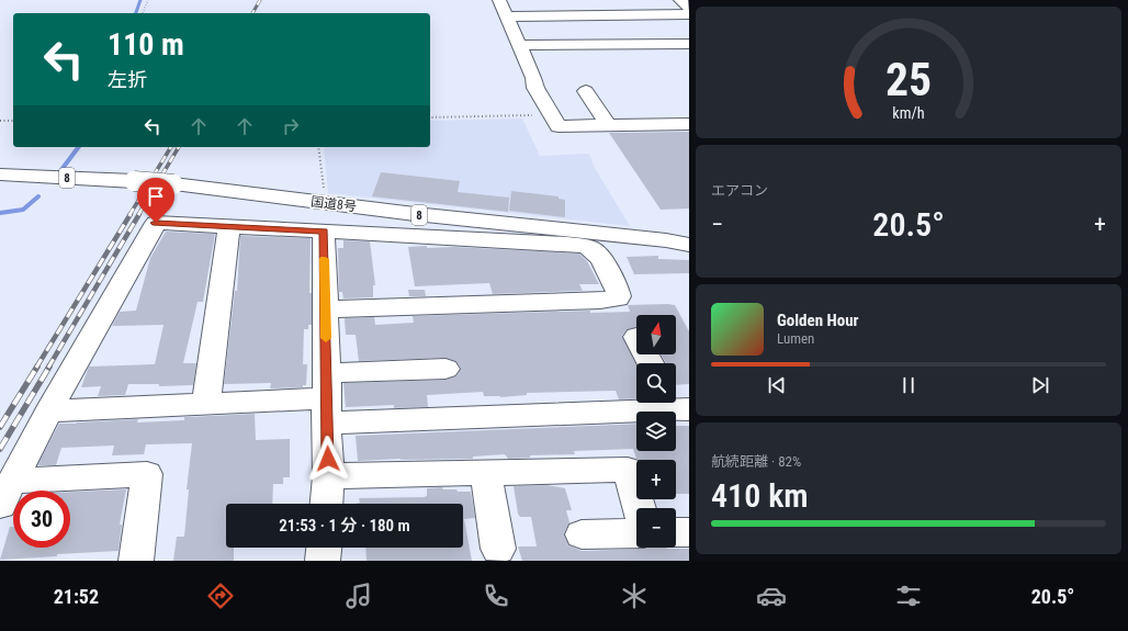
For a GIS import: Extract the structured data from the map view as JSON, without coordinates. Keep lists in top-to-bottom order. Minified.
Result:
{"streets":{"main road":["8","国道8号"]},"north":"top","page":{"turn":["110 m","左折"],"tile":["エアコン",["航続距離 · 82%","410 km"]],"heat":["−","20.5°","+"],"song":["Golden Hour","Lumen"],"map_buttons":["+","−"],"limit":"30","trip":"21:53 · 1 分 · 180 m","tabs":["21:52","20.5°"],"gauge":["25","km/h"]}}
